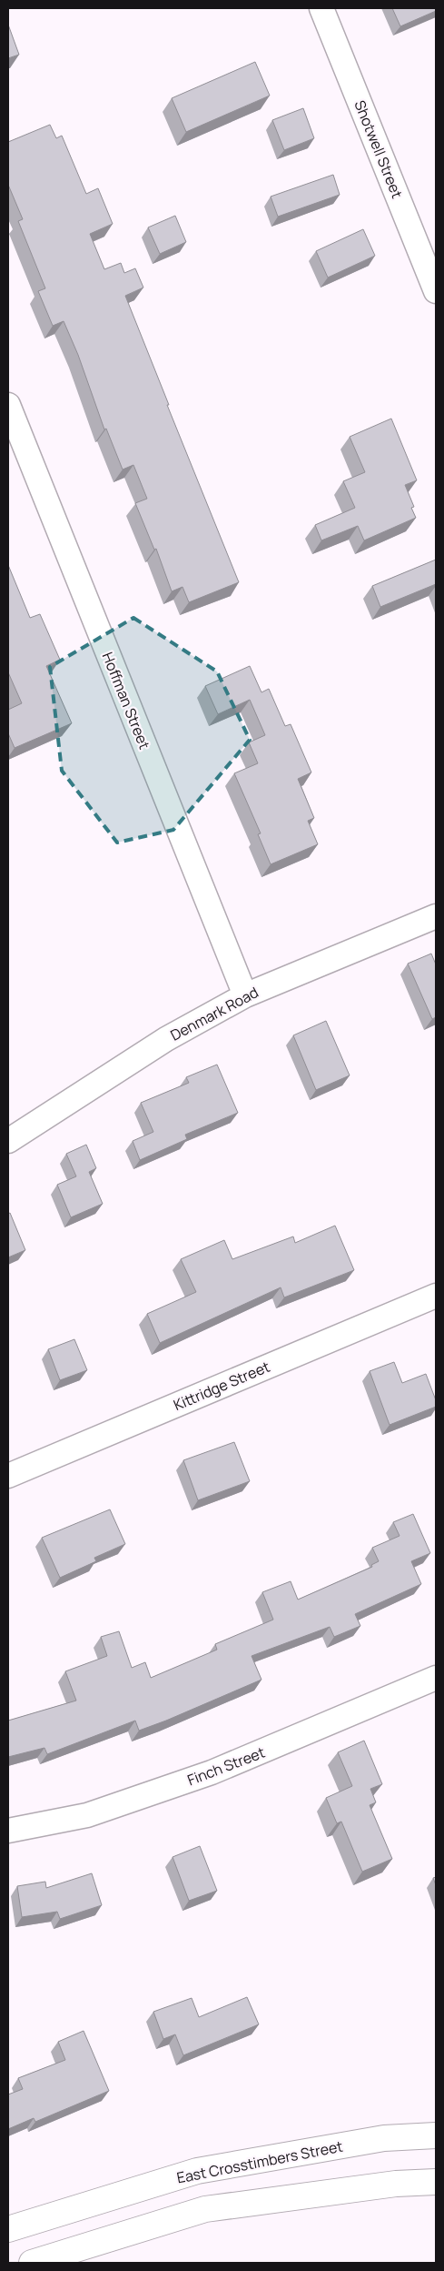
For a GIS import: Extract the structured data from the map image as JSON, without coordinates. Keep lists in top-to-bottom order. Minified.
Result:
{"streets":{"main road":["East Crosstimbers Street"],"street":["Shotwell Street","Hoffman Street","Denmark Road","Kittridge Street","Finch Street"]},"crossings":[["Hoffman Street","Denmark Road"]]}
